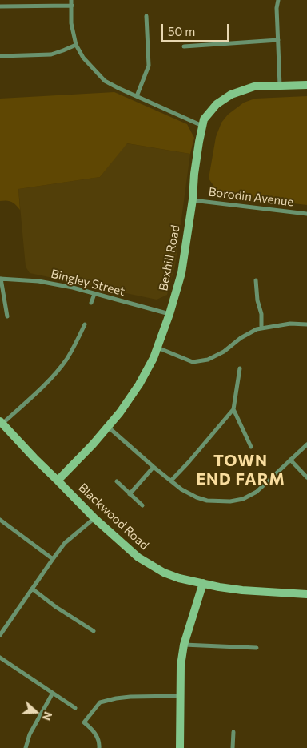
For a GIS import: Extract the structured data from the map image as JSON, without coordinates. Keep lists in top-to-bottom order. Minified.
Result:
{"streets":{"street":["Borodin Avenue","Bexhill Road","Bingley Street","Blackwood Road"]},"crossings":[["Borodin Avenue","Bexhill Road"],["Bexhill Road","Bingley Street"],["Bexhill Road","Blackwood Road"]],"districts":["TOWN END FARM"],"scale_bar":"50 m","north":"right"}
